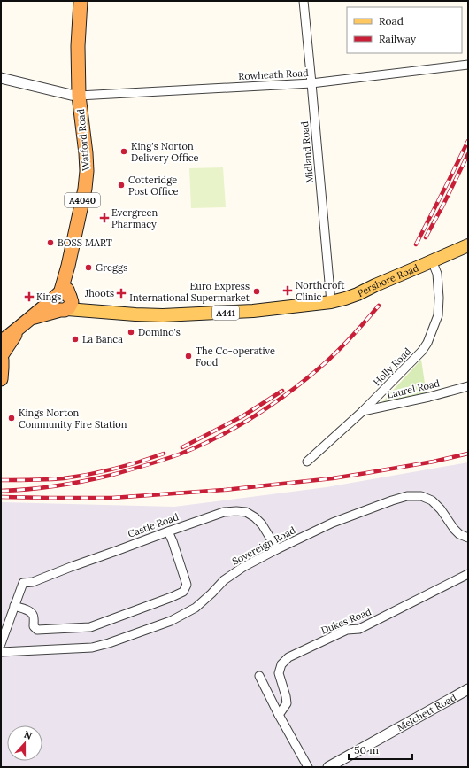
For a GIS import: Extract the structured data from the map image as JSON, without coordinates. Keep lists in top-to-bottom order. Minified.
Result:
{"streets":{"highway":["Watford Road","A4040"],"main road":["Pershore Road","A441"],"street":["Rowheath Road","Midland Road","Holly Road","Laurel Road","Castle Road","Sovereign Road","Dukes Road","Melchett Road"]},"crossings":[["Rowheath Road","Watford Road"],["Rowheath Road","Midland Road"],["Watford Road","Pershore Road"],["Midland Road","Pershore Road"],["Pershore Road","Holly Road"],["Holly Road","Laurel Road"],["Castle Road","Sovereign Road"]],"places":{"other":["King's Norton Delivery Office","Cotteridge Post Office","BOSS MART","Greggs","Euro Express International Supermarket","Domino's","La Banca","The Co-operative Food","Kings Norton Community Fire Station"],"health":["Evergreen Pharmacy","Northcroft Clinic","Jhoots","Kings"]},"legend":["Road","Railway"],"scale_bar":"50 m","north":"top"}
